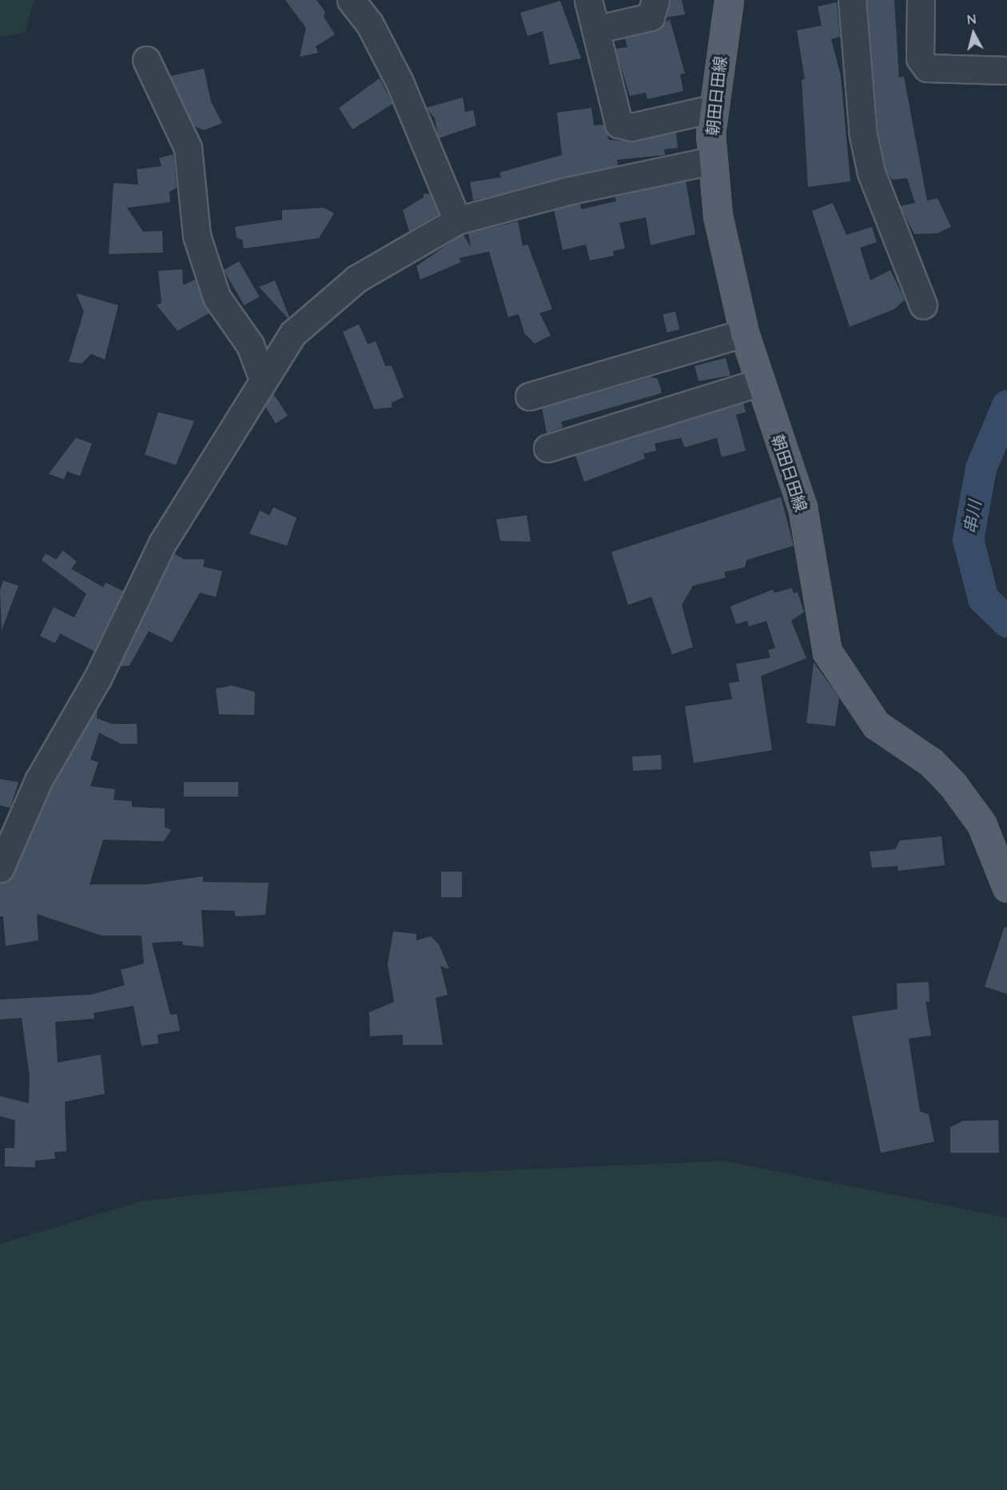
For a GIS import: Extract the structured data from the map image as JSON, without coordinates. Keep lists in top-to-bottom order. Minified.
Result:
{"streets":{"main road":["朝田日田線"]},"water":["串川"],"north":"top"}
